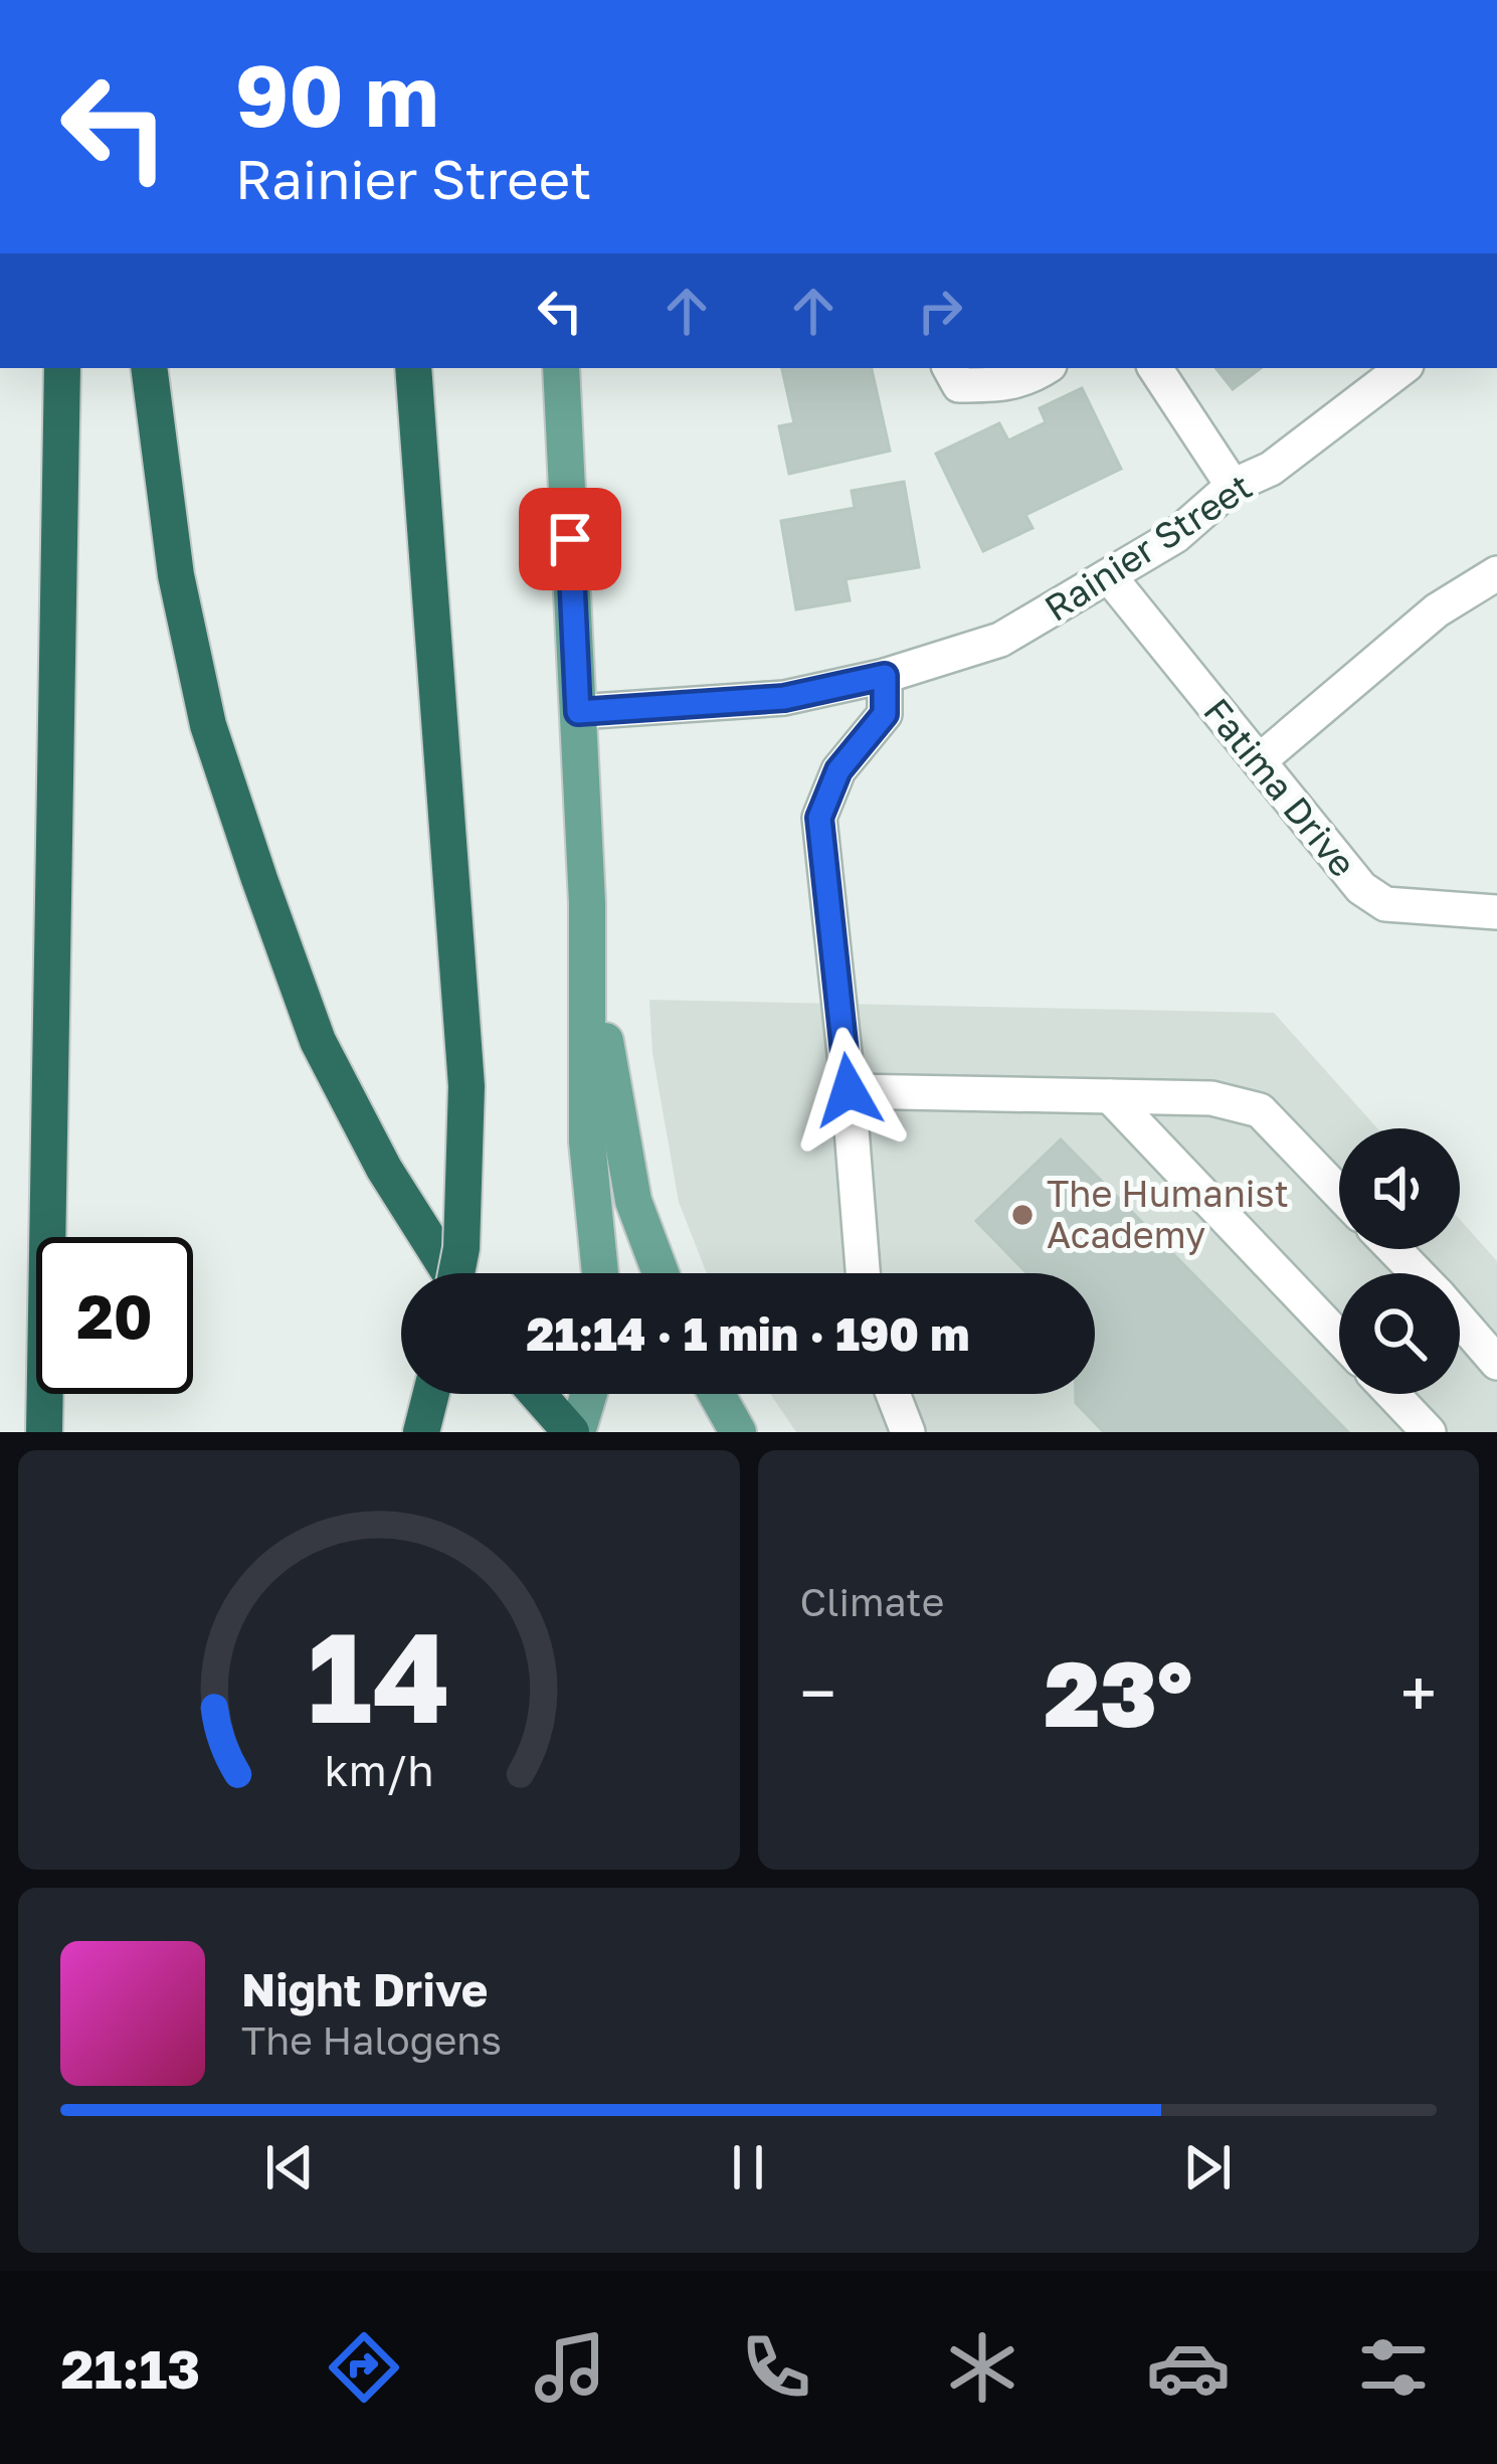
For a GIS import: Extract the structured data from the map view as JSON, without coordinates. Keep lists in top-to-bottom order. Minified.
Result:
{"streets":{"street":["Rainier Street","Fatima Drive"]},"crossings":[["Rainier Street","Fatima Drive"]],"places":["The Humanist Academy"],"page":{"turn":["90 m","Rainier Street"],"limit":"20","trip":"21:14 · 1 min · 190 m","tile":"Climate","heat":["−","23°","+"],"song":["Night Drive","The Halogens"],"tabs":"21:13","gauge":["14","km/h"]}}
